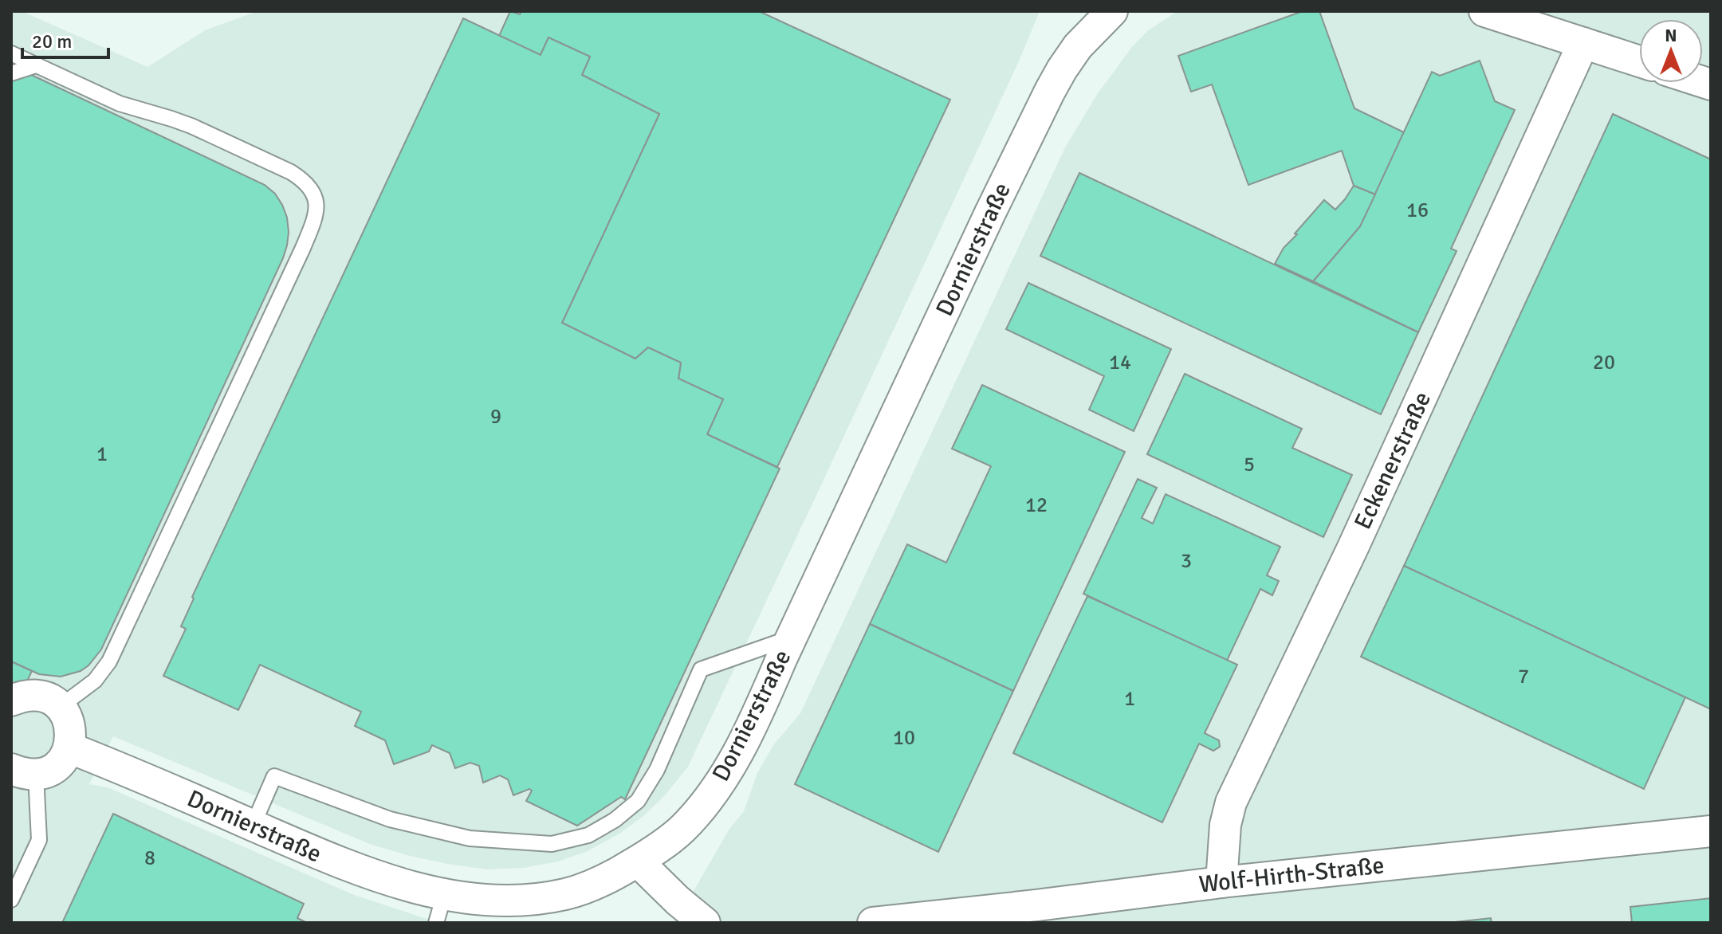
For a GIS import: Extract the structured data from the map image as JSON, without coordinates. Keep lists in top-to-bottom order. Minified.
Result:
{"streets":{"street":["Dornierstraße","Eckenerstraße","Wolf-Hirth-Straße"]},"crossings":[["Eckenerstraße","Wolf-Hirth-Straße"]],"house_numbers":["16","14","20","9","1","5","12","3","7","1","10","8"],"scale_bar":"20 m","north":"top"}
